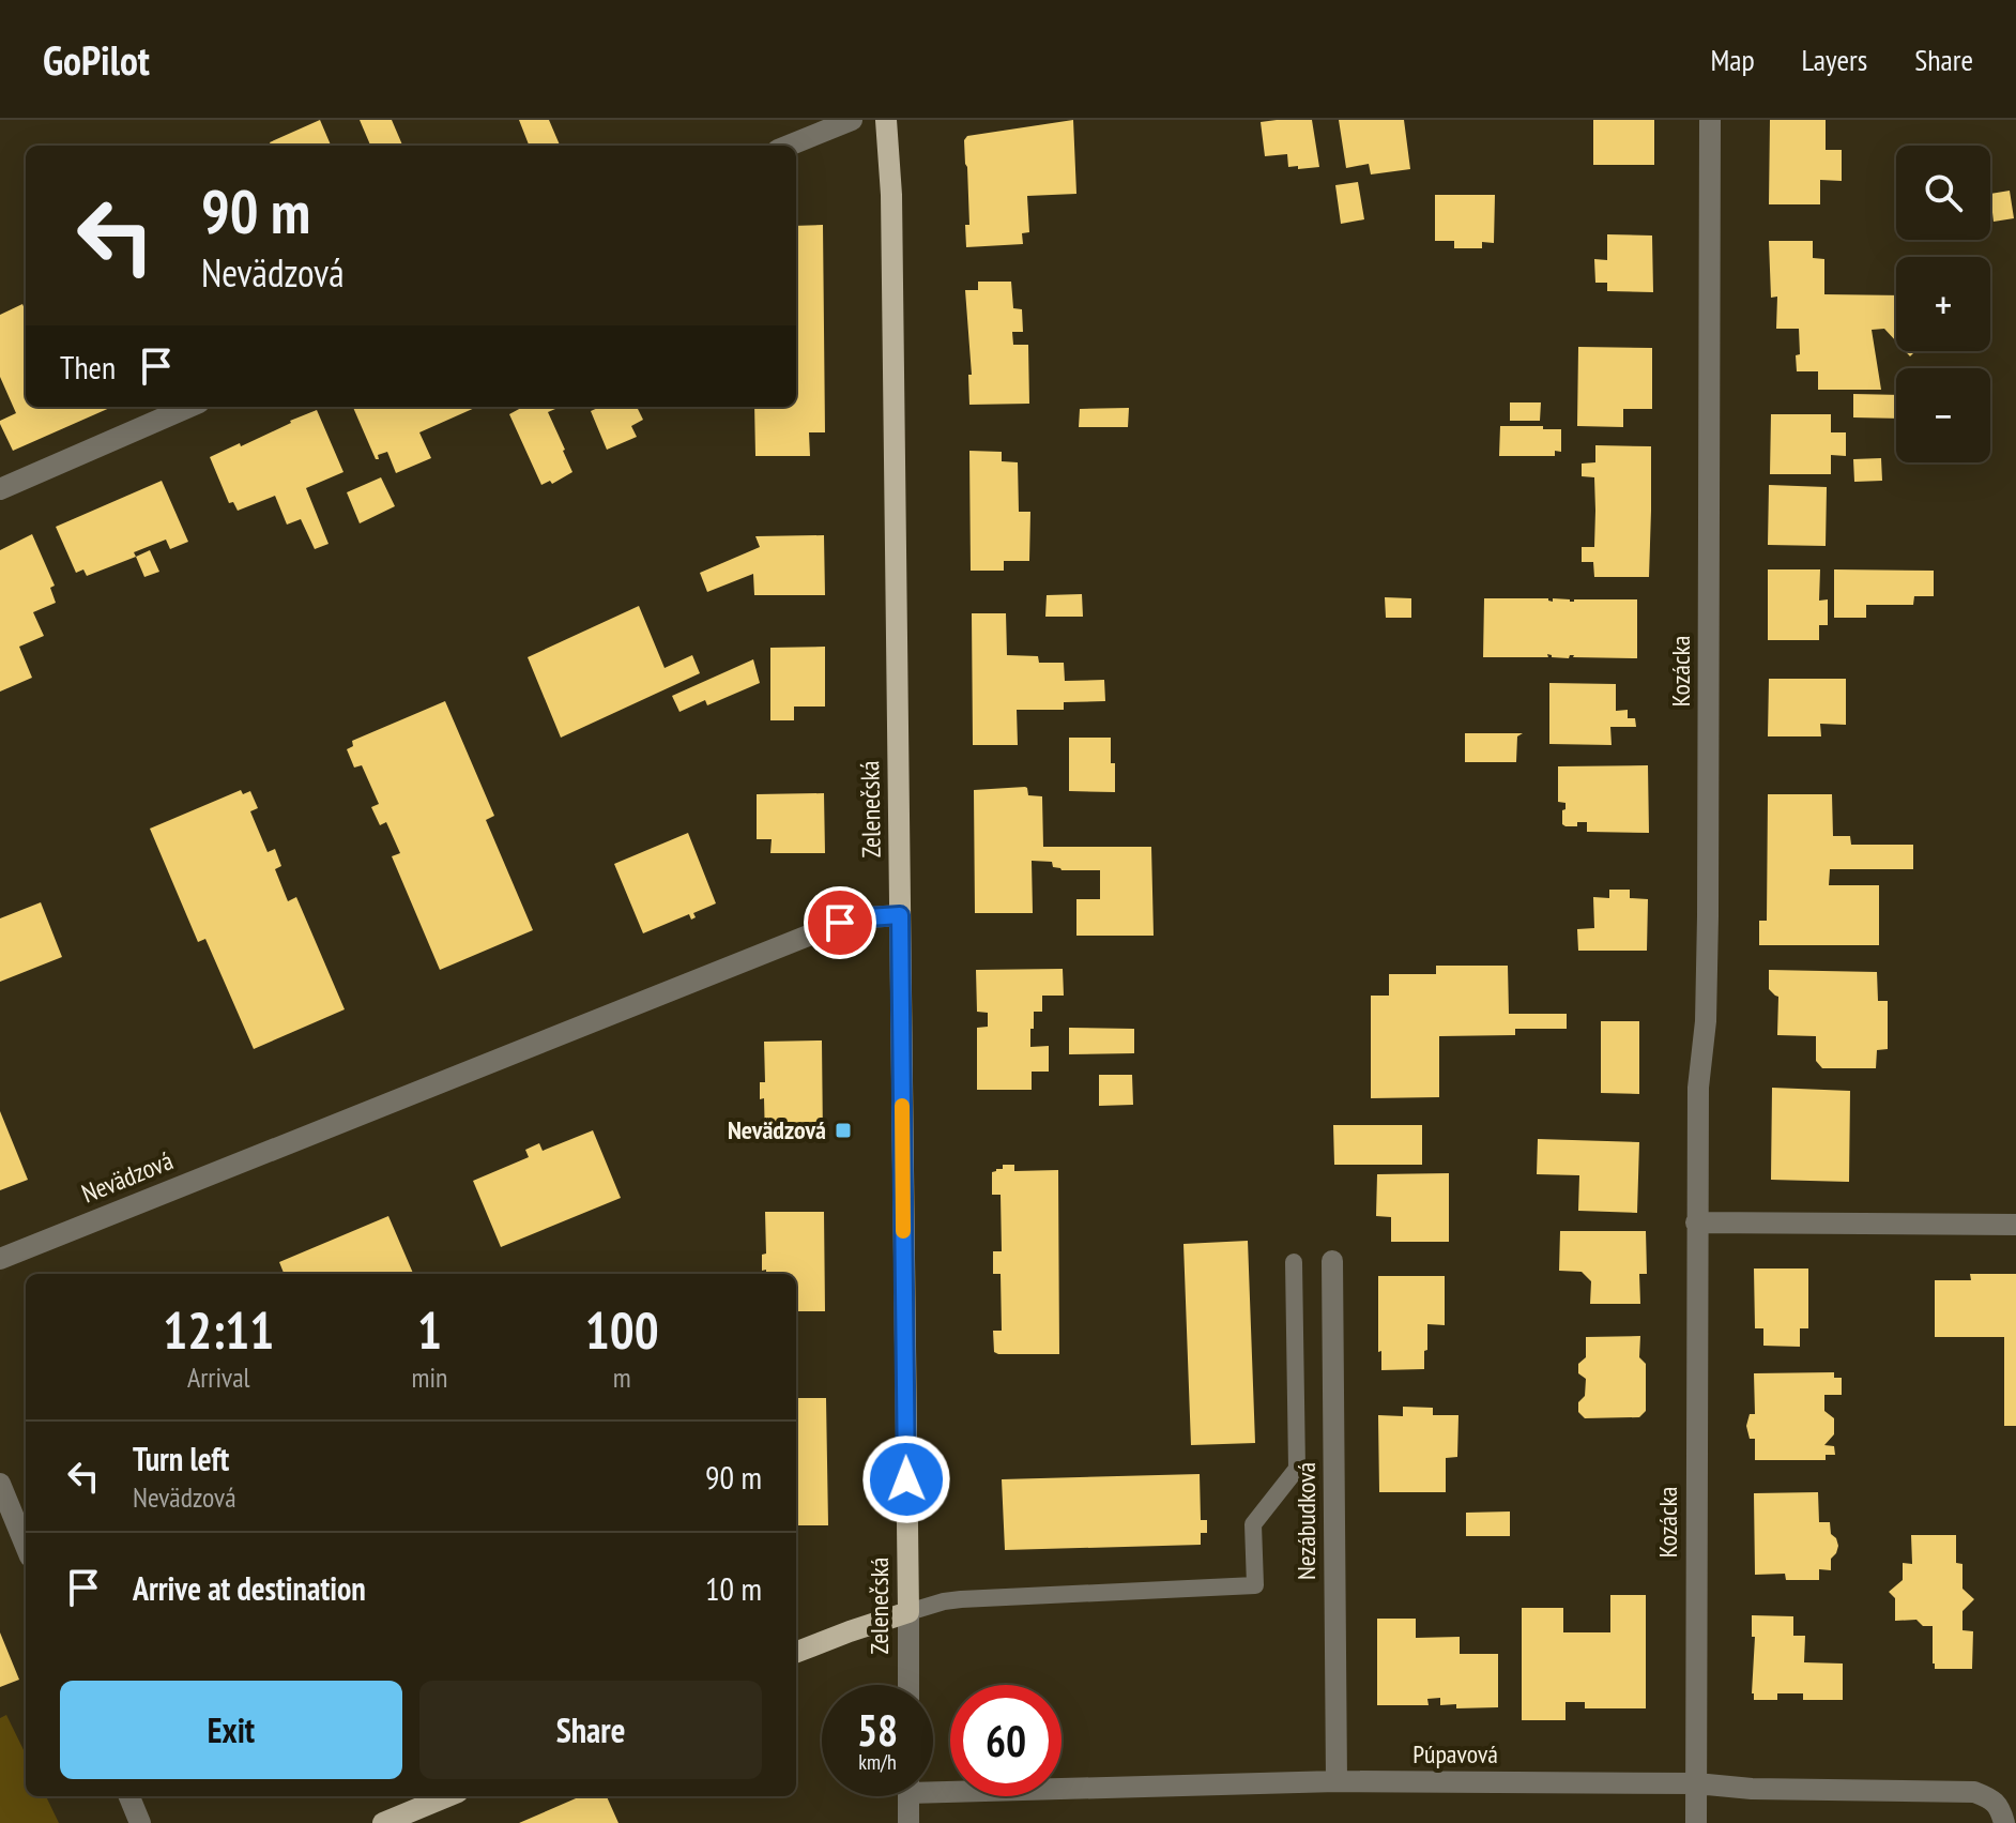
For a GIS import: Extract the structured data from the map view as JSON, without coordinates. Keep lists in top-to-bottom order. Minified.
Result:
{"streets":{"main road":["Zelenečská"],"street":["Kozácka","Nevädzová","Nezábudková","Púpavová"]},"crossings":[["Kozácka","Púpavová"],["Zelenečská","Nevädzová"],["Nezábudková","Púpavová"]],"places":{"transit":["Nevädzová"]},"page":{"header":"GoPilot","nav":["Map","Layers","Share"],"map_buttons":["+","−"],"turn":["90 m","Nevädzová"],"then":"Then","eta":["12:11","Arrival","1","min","100","m"],"list":[{"name":"Turn left","note":"Nevädzová","value":"90 m"},{"name":"Arrive at destination","value":"10 m"}],"buttons":["Exit","Share"],"speed":"58 km/h","limit":"60"}}
